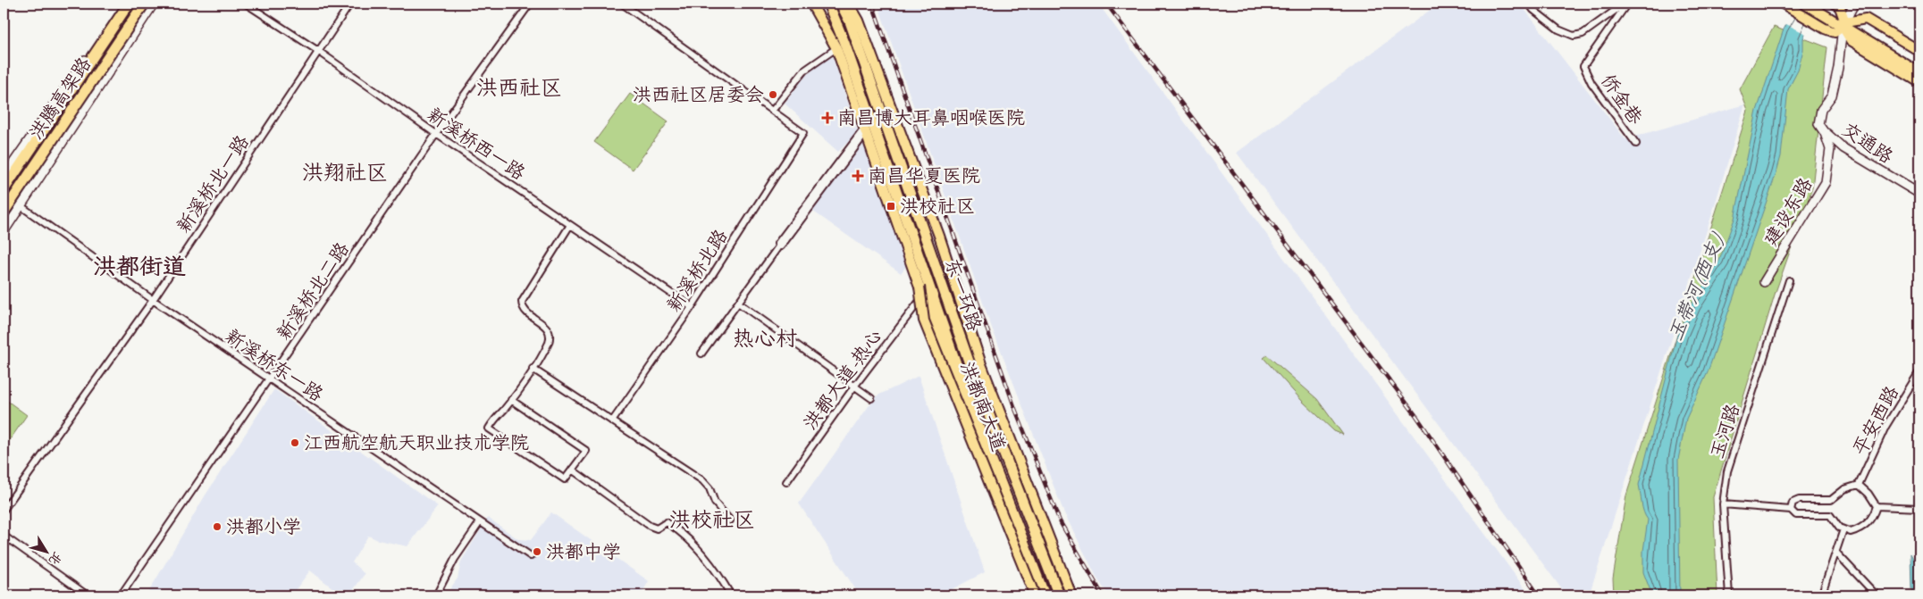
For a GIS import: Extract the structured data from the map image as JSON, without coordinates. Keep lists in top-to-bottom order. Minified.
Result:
{"streets":{"highway":["洪腾高架路","东一环路"],"main road":["交通路","建设东路","洪都南大道"],"street":["侨金巷","新溪桥西一路","新溪桥北一路","新溪桥北路","新溪桥北二路","新溪桥东一路","洪都大道-热心","平安西路","玉河路"]},"crossings":[["交通路","建设东路"],["新溪桥西一路","新溪桥北一路"],["新溪桥西一路","新溪桥北路"],["新溪桥西一路","新溪桥北二路"],["新溪桥北一路","新溪桥东一路"],["新溪桥北二路","新溪桥东一路"],["洪都大道-热心","洪都南大道"]],"districts":["洪西社区","洪翔社区","洪都街道","热心村","洪校社区"],"water":["玉带河(西支)"],"places":{"other":["洪西社区居委会","江西航空航天职业技术学院","洪都小学","洪都中学"],"health":["南昌博大耳鼻咽喉医院","南昌华夏医院"],"transit":["洪校社区"]},"north":"bottom right"}
